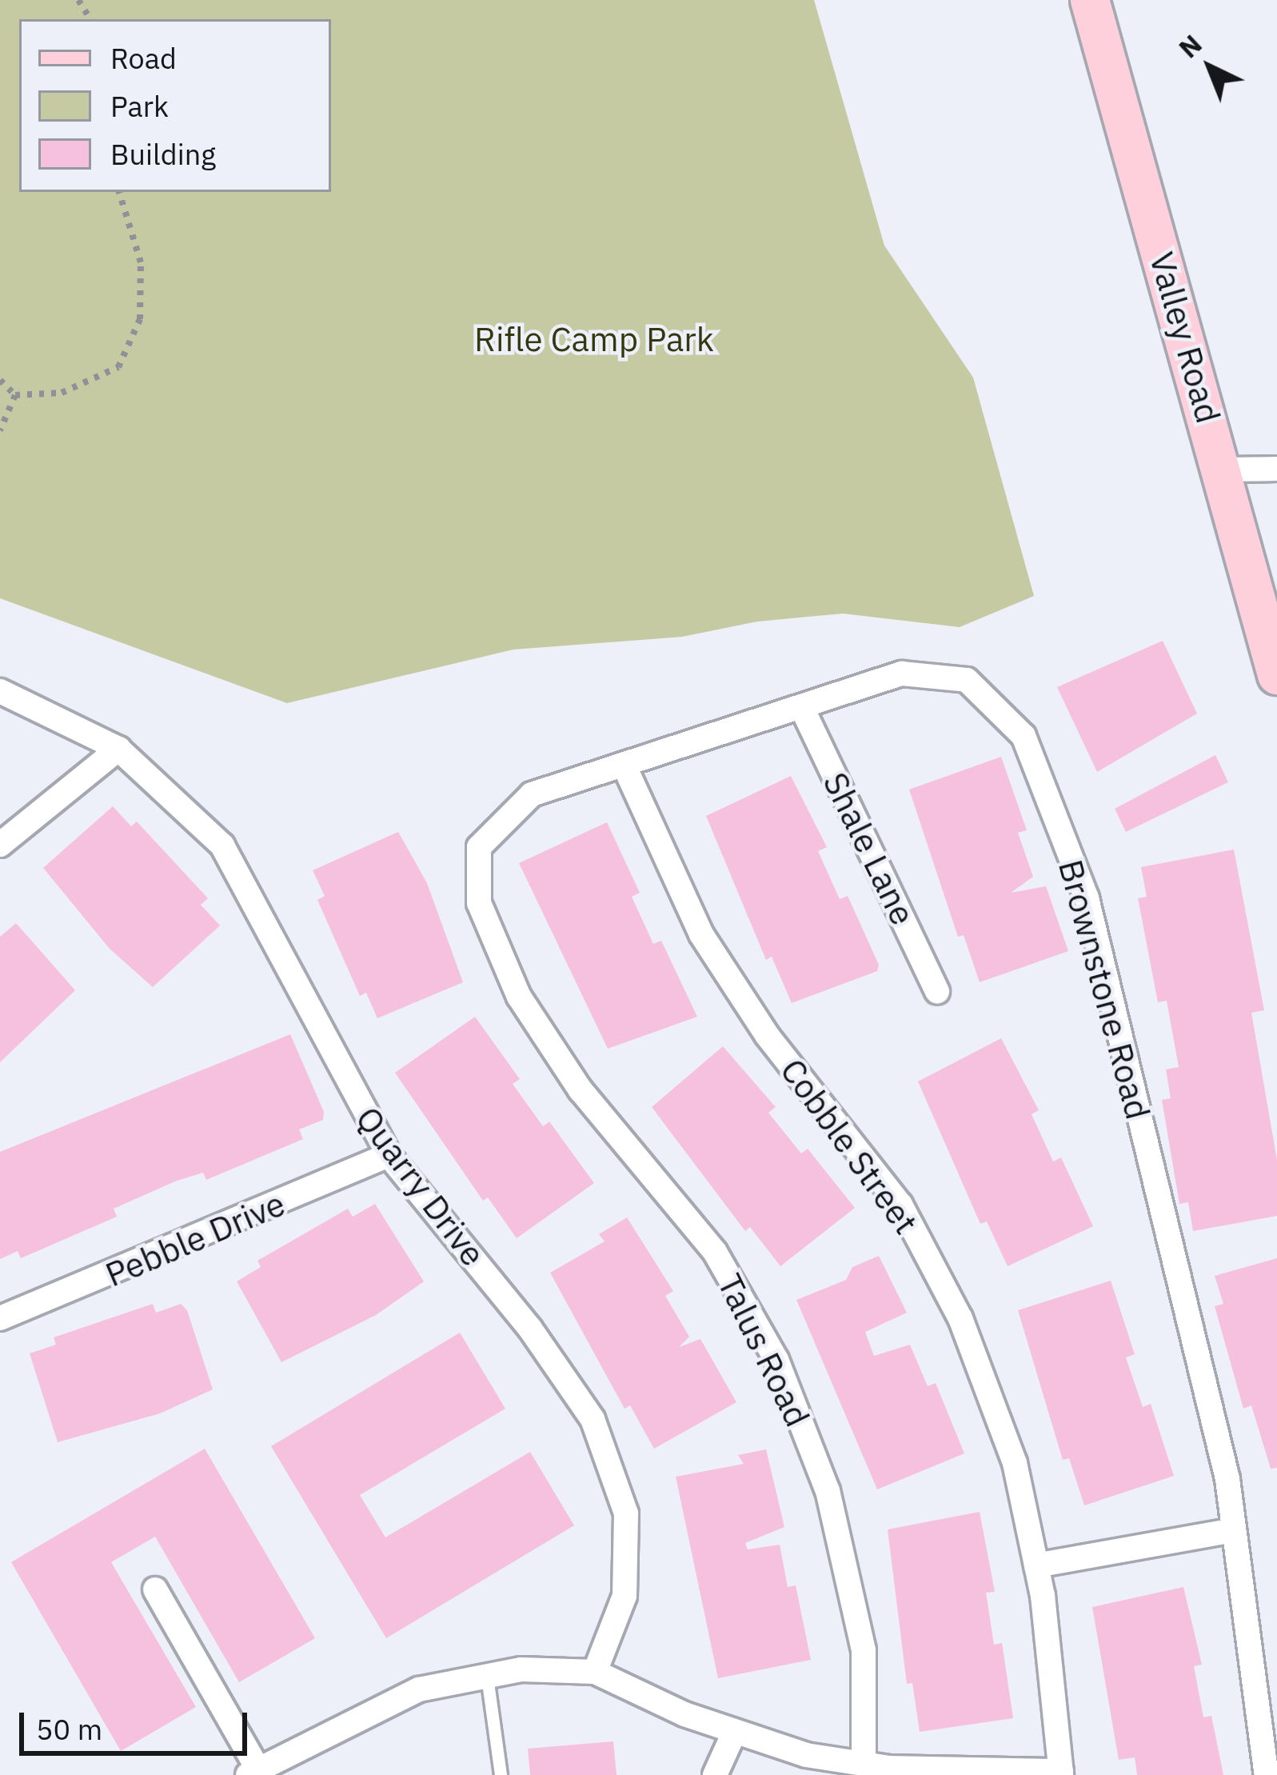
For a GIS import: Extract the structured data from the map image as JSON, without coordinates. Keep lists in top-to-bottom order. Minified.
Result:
{"streets":{"main road":["Valley Road"],"street":["Shale Lane","Brownstone Road","Cobble Street","Quarry Drive","Pebble Drive","Talus Road"]},"crossings":[["Shale Lane","Brownstone Road"],["Brownstone Road","Cobble Street"],["Brownstone Road","Talus Road"],["Quarry Drive","Pebble Drive"]],"parks":["Rifle Camp Park"],"legend":["Road","Park","Building"],"scale_bar":"50 m","north":"top left"}
